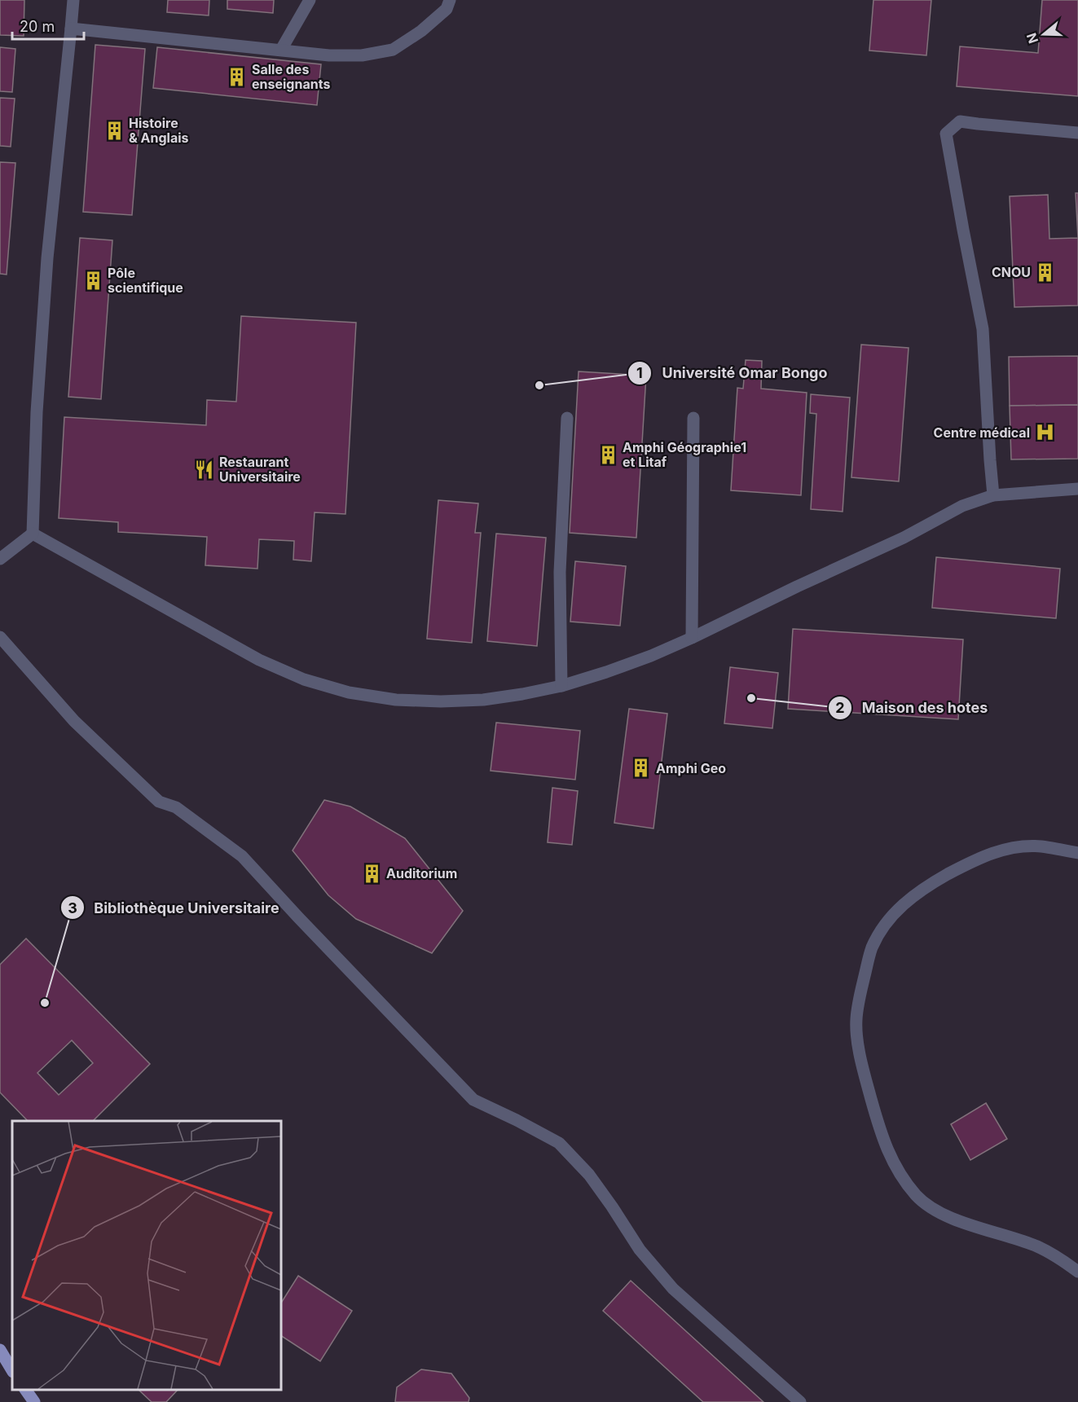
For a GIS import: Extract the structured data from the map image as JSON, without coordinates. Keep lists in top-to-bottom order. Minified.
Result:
{"places":{"building":["Salle des enseignants","Histoire & Anglais","CNOU","Pôle scientifique","Amphi Géographie1 et Litaf","Amphi Geo","Auditorium"],"other":["Université Omar Bongo","Maison des hotes","Bibliothèque Universitaire"],"hospital":["Centre médical"],"restaurant":["Restaurant Universitaire"]},"scale_bar":"20 m","north":"left"}
